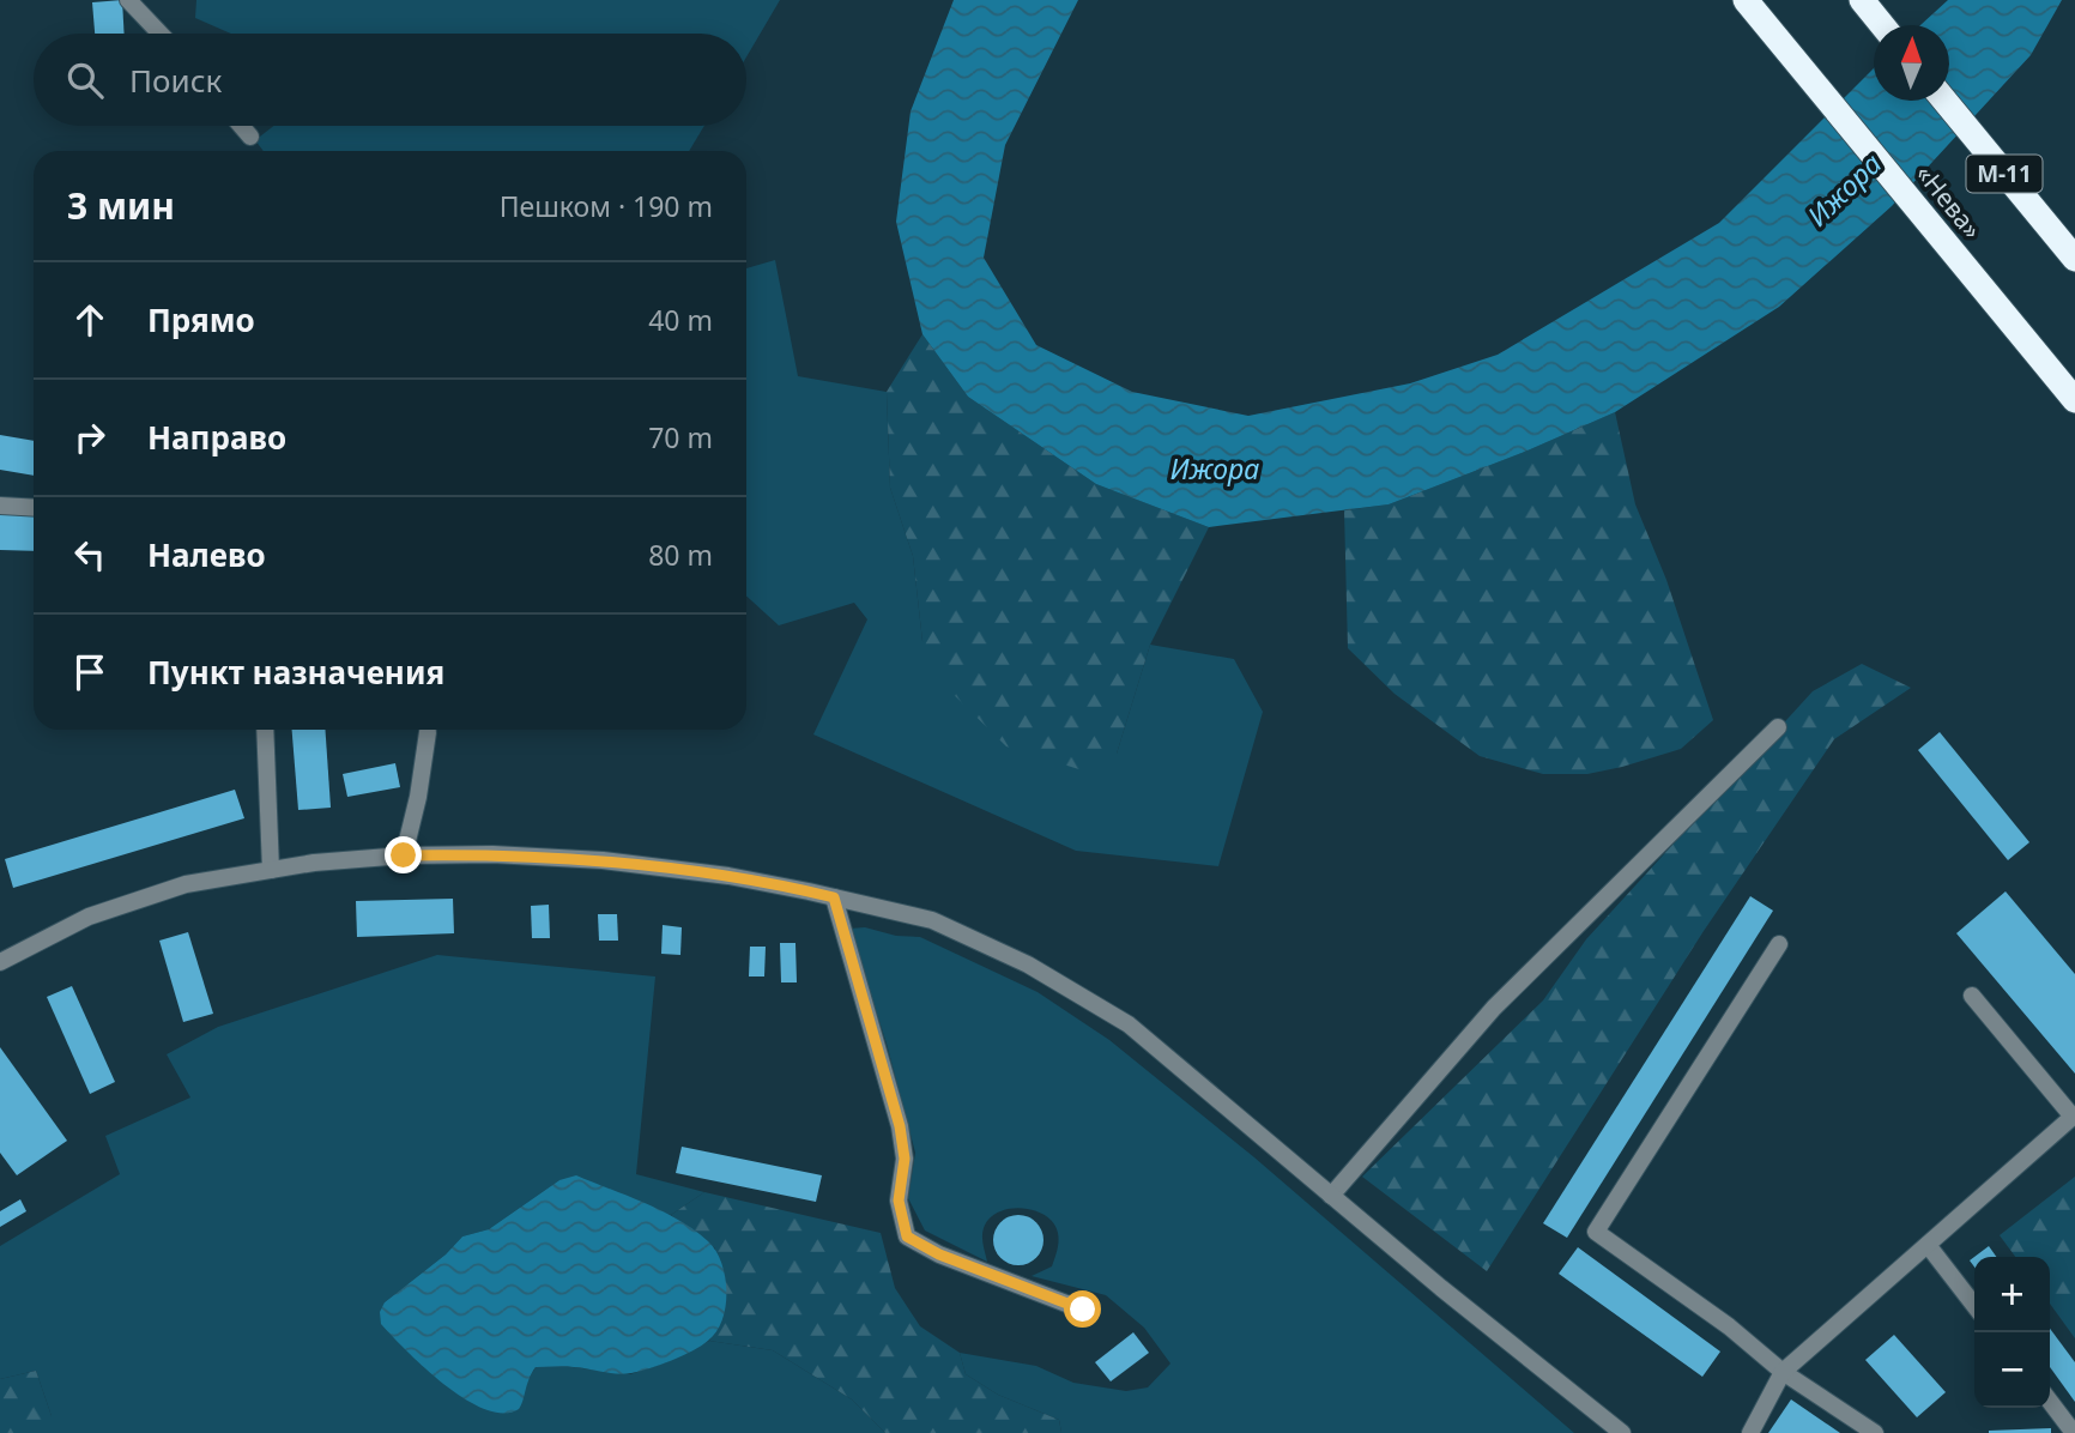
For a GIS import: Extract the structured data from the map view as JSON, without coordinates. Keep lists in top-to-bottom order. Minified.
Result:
{"streets":{"highway":["М-11","«Нева»"]},"water":["Ижора"],"north":"top","page":{"search":"Поиск","heading":["3 мин","Пешком · 190 m"],"list":[["Прямо","40 m"],["Направо","70 m"],["Налево","80 m"],"Пункт назначения"],"map_buttons":["+","−"]}}
